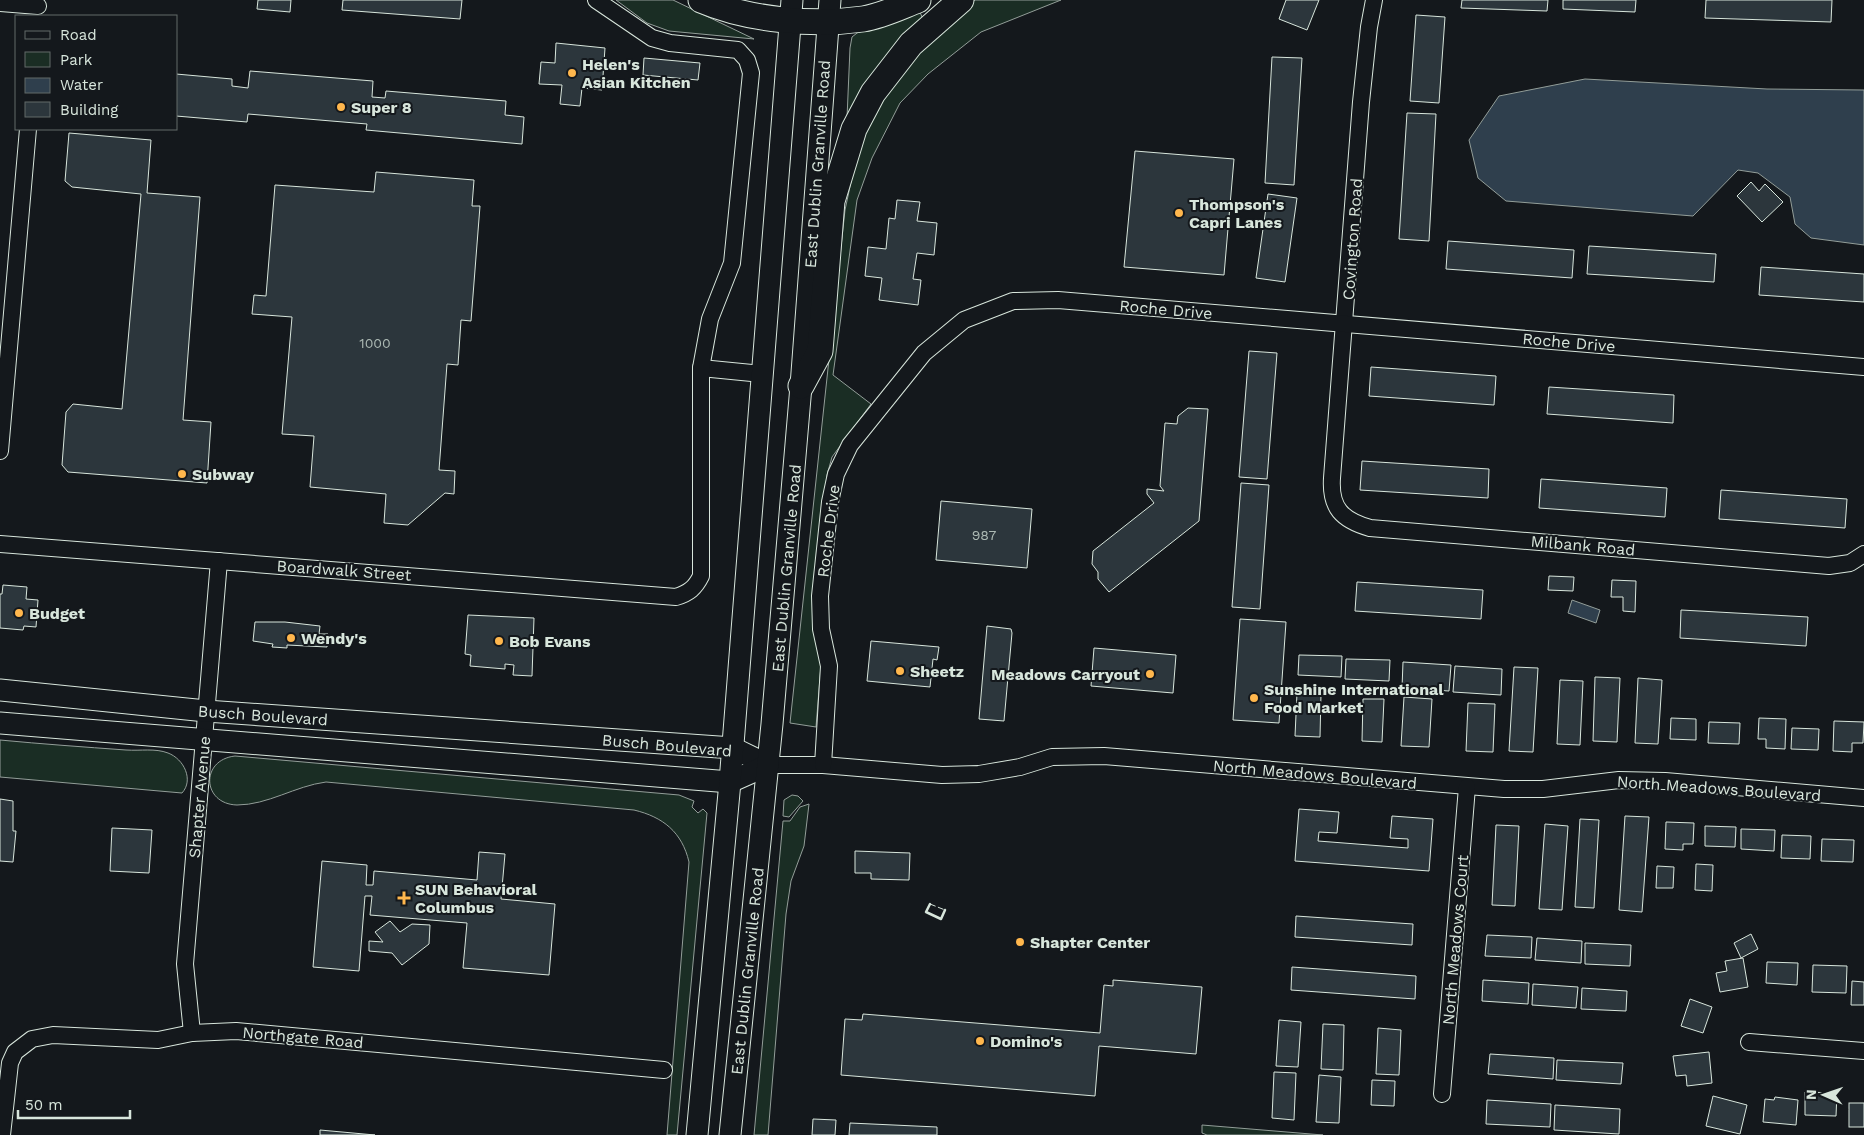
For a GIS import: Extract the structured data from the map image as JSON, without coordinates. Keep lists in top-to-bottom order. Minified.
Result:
{"streets":{"main road":["East Dublin Granville Road","Busch Boulevard"],"street":["Covington Road","Roche Drive","Milbank Road","Boardwalk Street","North Meadows Boulevard","Shapter Avenue","North Meadows Court","Northgate Road"]},"crossings":[["East Dublin Granville Road","Busch Boulevard"],["East Dublin Granville Road","North Meadows Boulevard"],["Covington Road","Roche Drive"],["Covington Road","Milbank Road"],["Roche Drive","North Meadows Boulevard"],["Boardwalk Street","Shapter Avenue"],["Busch Boulevard","North Meadows Boulevard"],["Busch Boulevard","Shapter Avenue"],["North Meadows Boulevard","North Meadows Court"],["Shapter Avenue","Northgate Road"]],"places":{"other":["Helen's Asian Kitchen","Super 8","Thompson's Capri Lanes","Subway","Budget","Wendy's","Bob Evans","Sheetz","Meadows Carryout","Sunshine International Food Market","Shapter Center","Domino's"],"health":["SUN Behavioral Columbus"]},"house_numbers":["1000","987"],"legend":["Road","Park","Water","Building"],"scale_bar":"50 m","north":"left"}
